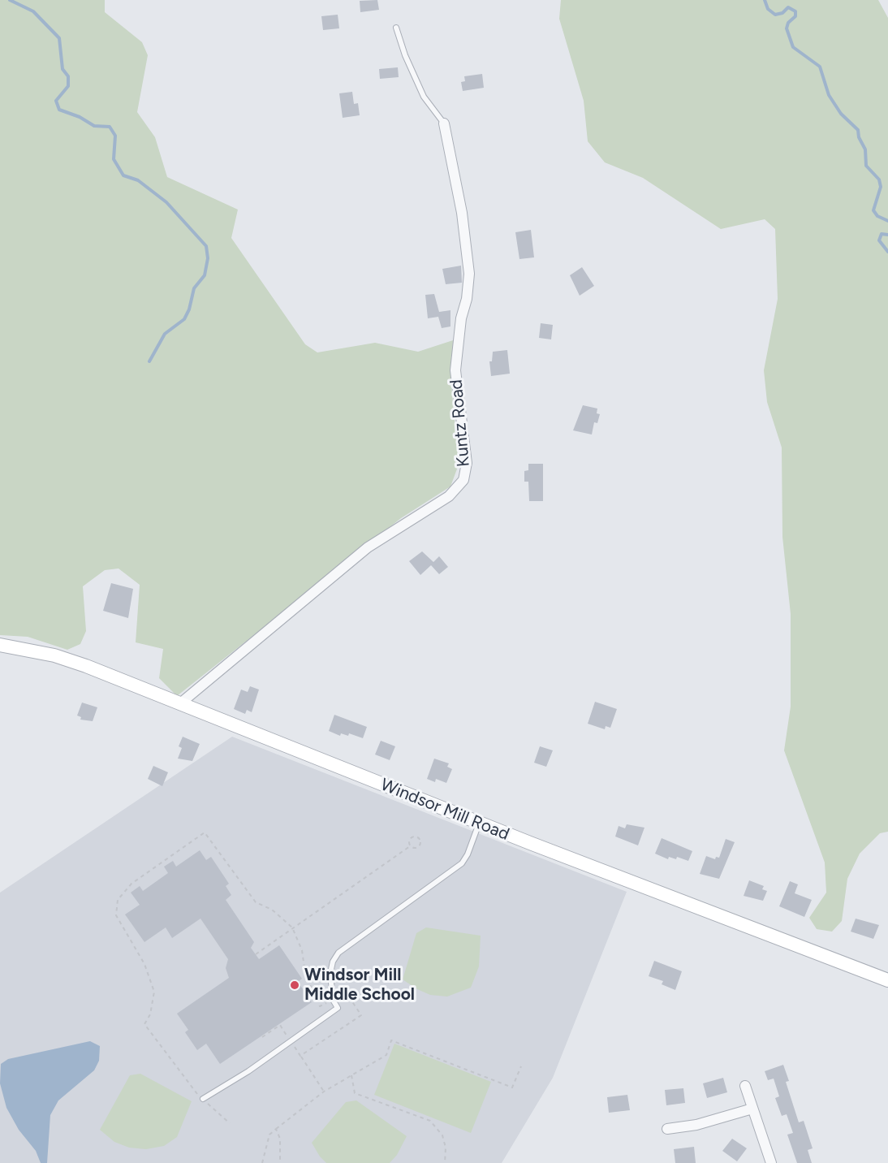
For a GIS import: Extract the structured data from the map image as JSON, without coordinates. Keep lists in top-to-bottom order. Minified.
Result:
{"streets":{"main road":["Windsor Mill Road"],"street":["Kuntz Road"]},"crossings":[["Kuntz Road","Windsor Mill Road"]],"places":["Windsor Mill Middle School"]}
